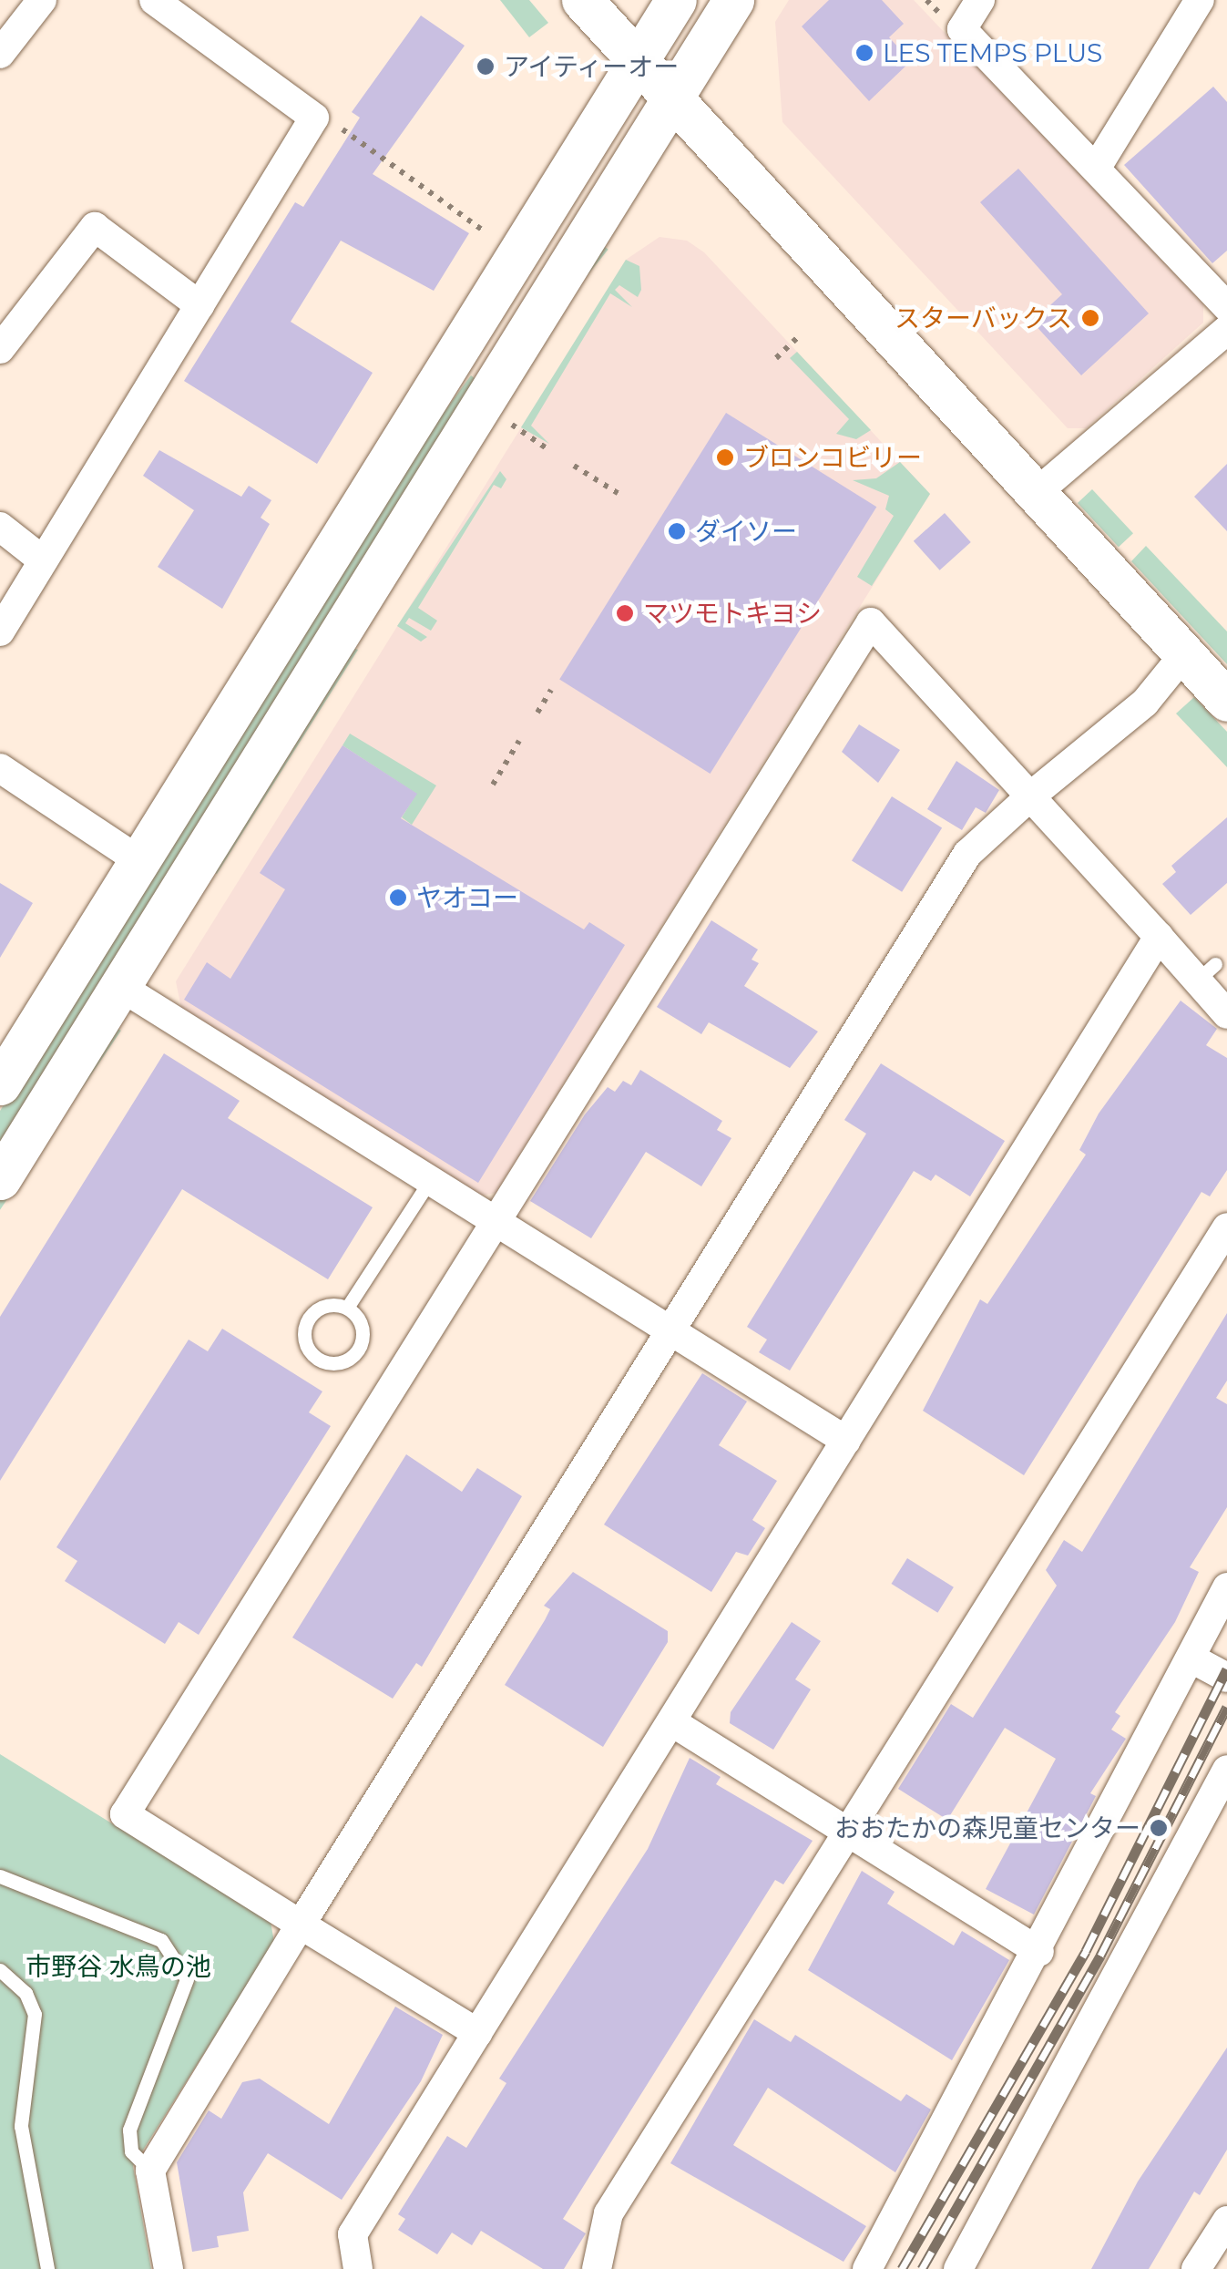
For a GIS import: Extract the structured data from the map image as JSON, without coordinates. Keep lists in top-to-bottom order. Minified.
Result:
{"parks":["市野谷 水鳥の池"],"places":["LES TEMPS PLUS","アイティーオー","スターバックス","ブロンコビリー","ダイソー","マツモトキヨシ","ヤオコー","おおたかの森児童センター"]}
